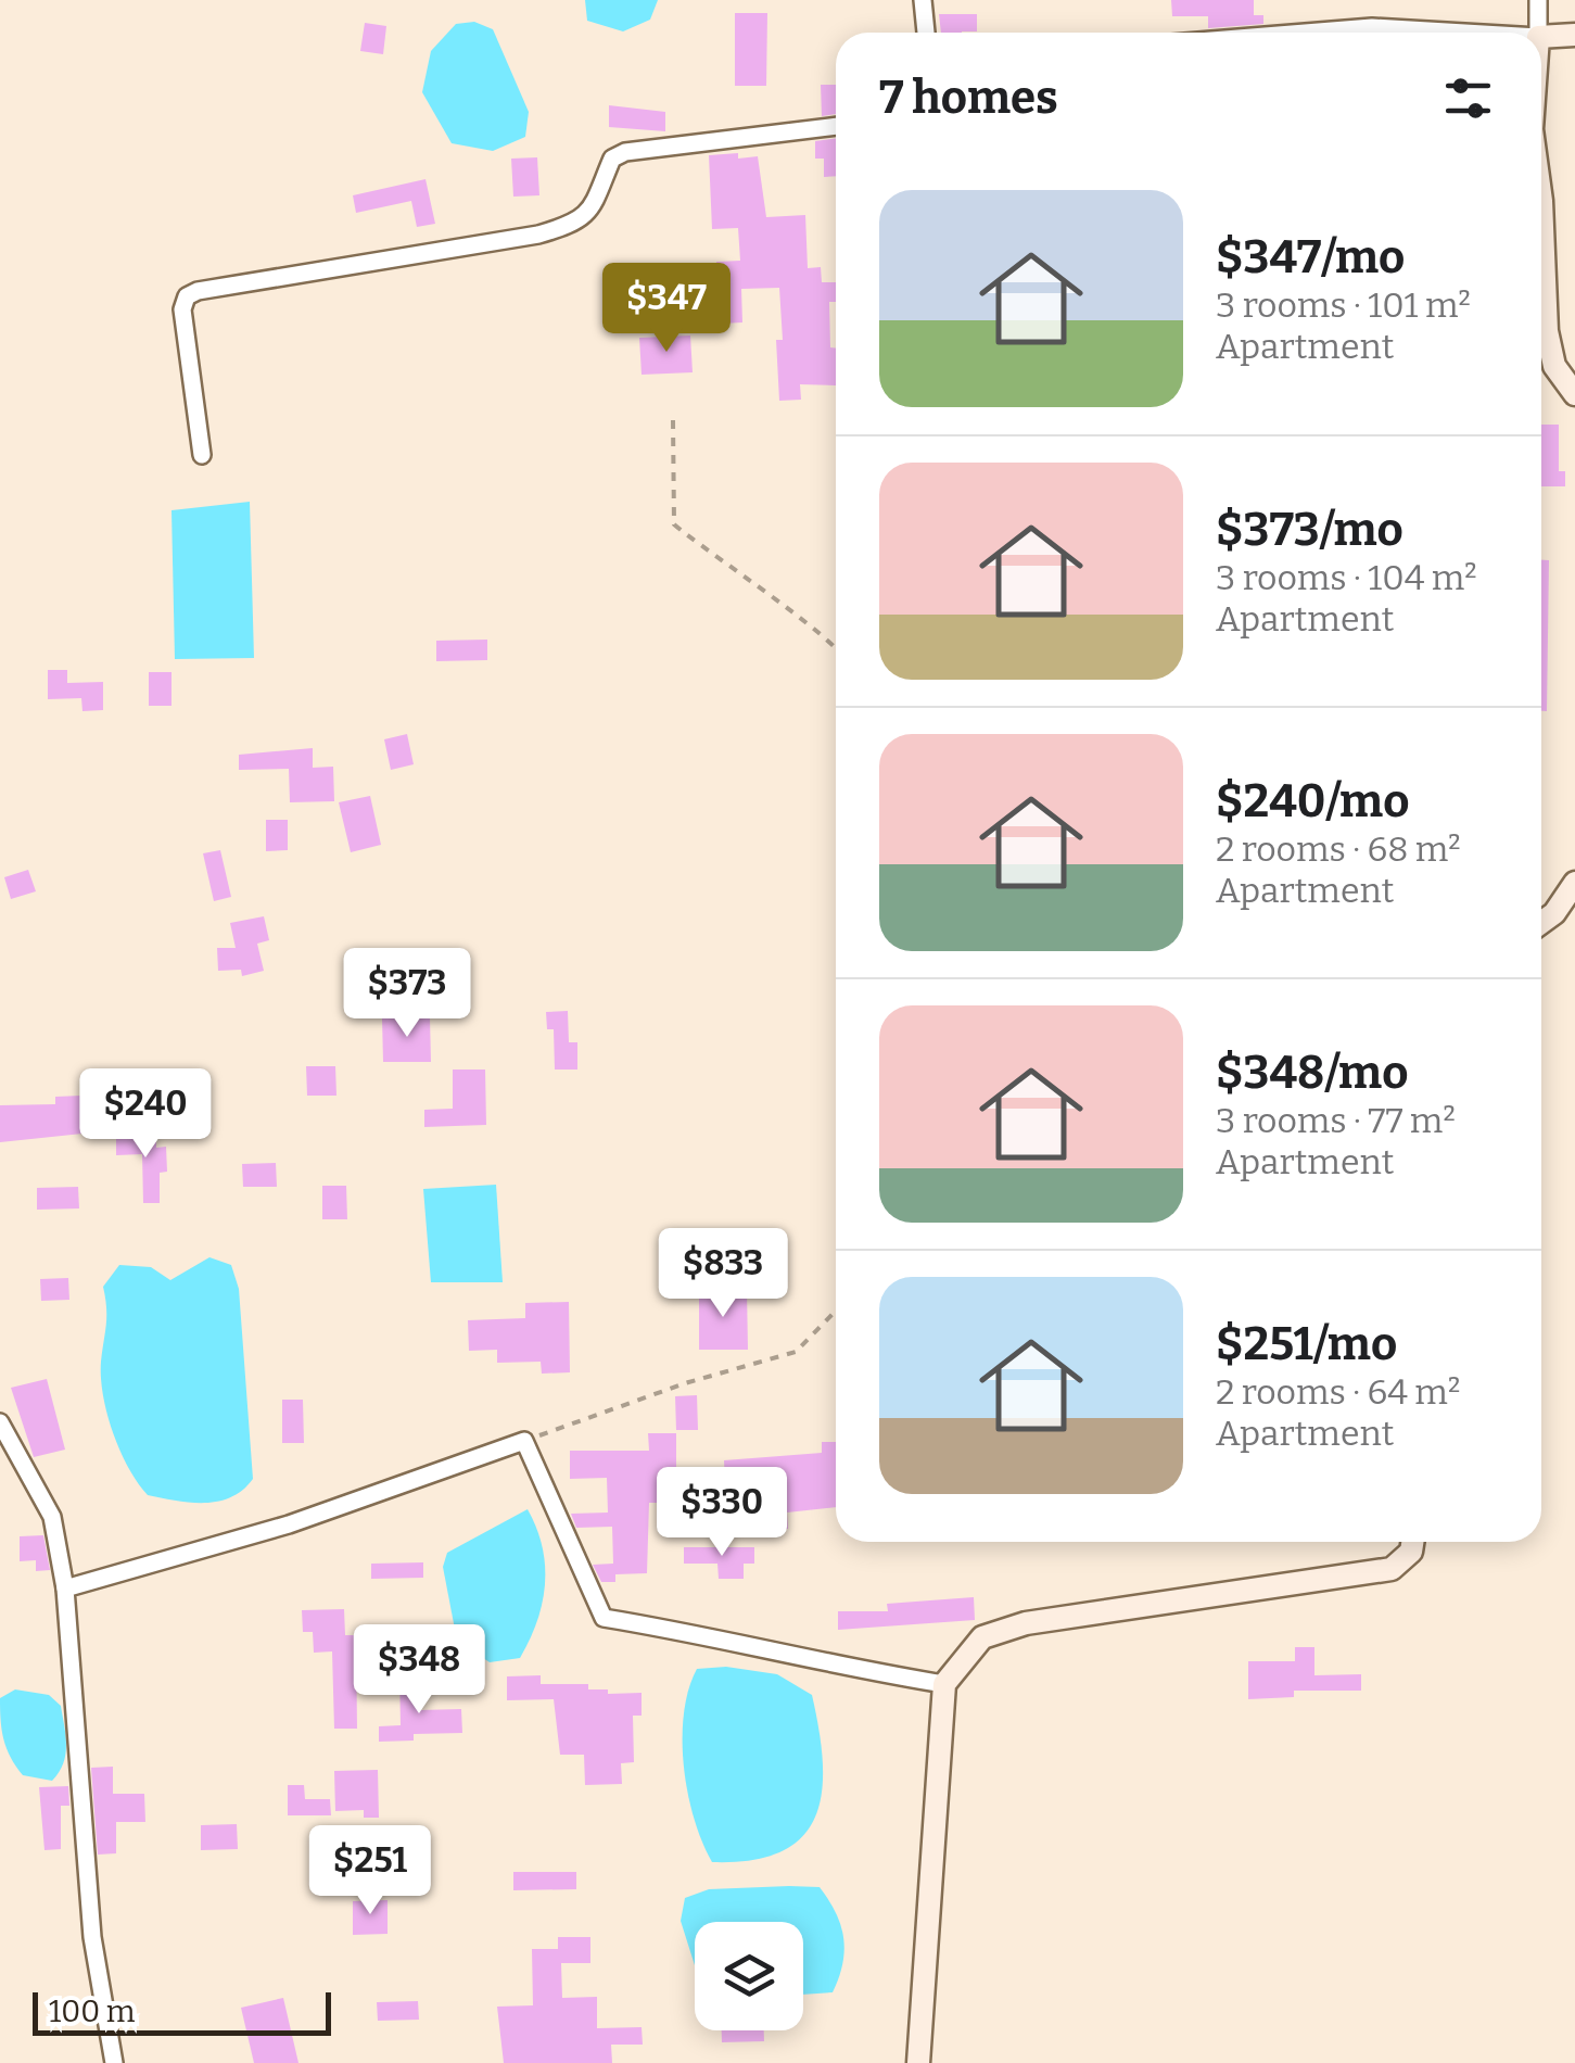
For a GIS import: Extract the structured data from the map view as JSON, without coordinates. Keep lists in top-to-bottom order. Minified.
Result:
{"scale_bar":"100 m","page":{"heading":"7 homes","list":[{"name":"$347/mo","note":"3 rooms · 101 m² · Apartment"},{"name":"$373/mo","note":"3 rooms · 104 m² · Apartment"},{"name":"$240/mo","note":"2 rooms · 68 m² · Apartment"},{"name":"$348/mo","note":"3 rooms · 77 m² · Apartment"},{"name":"$251/mo","note":"2 rooms · 64 m² · Apartment"}],"price":["$347","$373","$240","$833","$330","$348","$251"],"scale":"100 m"}}
